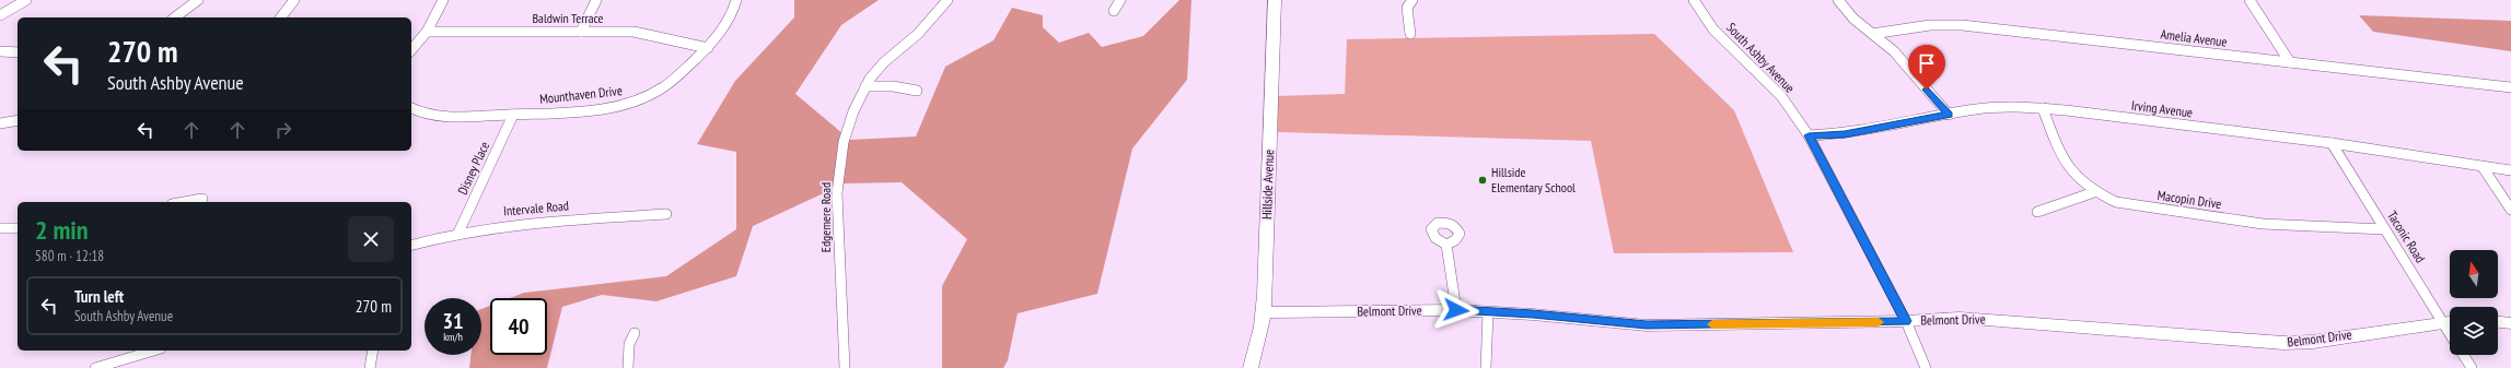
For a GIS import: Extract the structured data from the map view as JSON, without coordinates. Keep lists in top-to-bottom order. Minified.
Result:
{"streets":{"street":["Baldwin Terrace","Amelia Avenue","South Ashby Avenue","Mounthaven Drive","Irving Avenue","Disney Place","Hillside Avenue","Macopin Drive","Intervale Road","Edgemere Road","Taconic Road","Belmont Drive"]},"crossings":[["Baldwin Terrace","Mounthaven Drive"],["South Ashby Avenue","Irving Avenue"],["South Ashby Avenue","Belmont Drive"],["Mounthaven Drive","Disney Place"],["Irving Avenue","Macopin Drive"],["Irving Avenue","Taconic Road"],["Disney Place","Intervale Road"],["Hillside Avenue","Belmont Drive"],["Macopin Drive","Taconic Road"],["Taconic Road","Belmont Drive"]],"places":["Hillside Elementary School"],"north":"top","page":{"turn":["270 m","South Ashby Avenue"],"heading":["2 min","580 m · 12:18"],"list":[{"name":"Turn left","note":"South Ashby Avenue","value":"270 m"}],"speed":"31 km/h","limit":"40"}}
